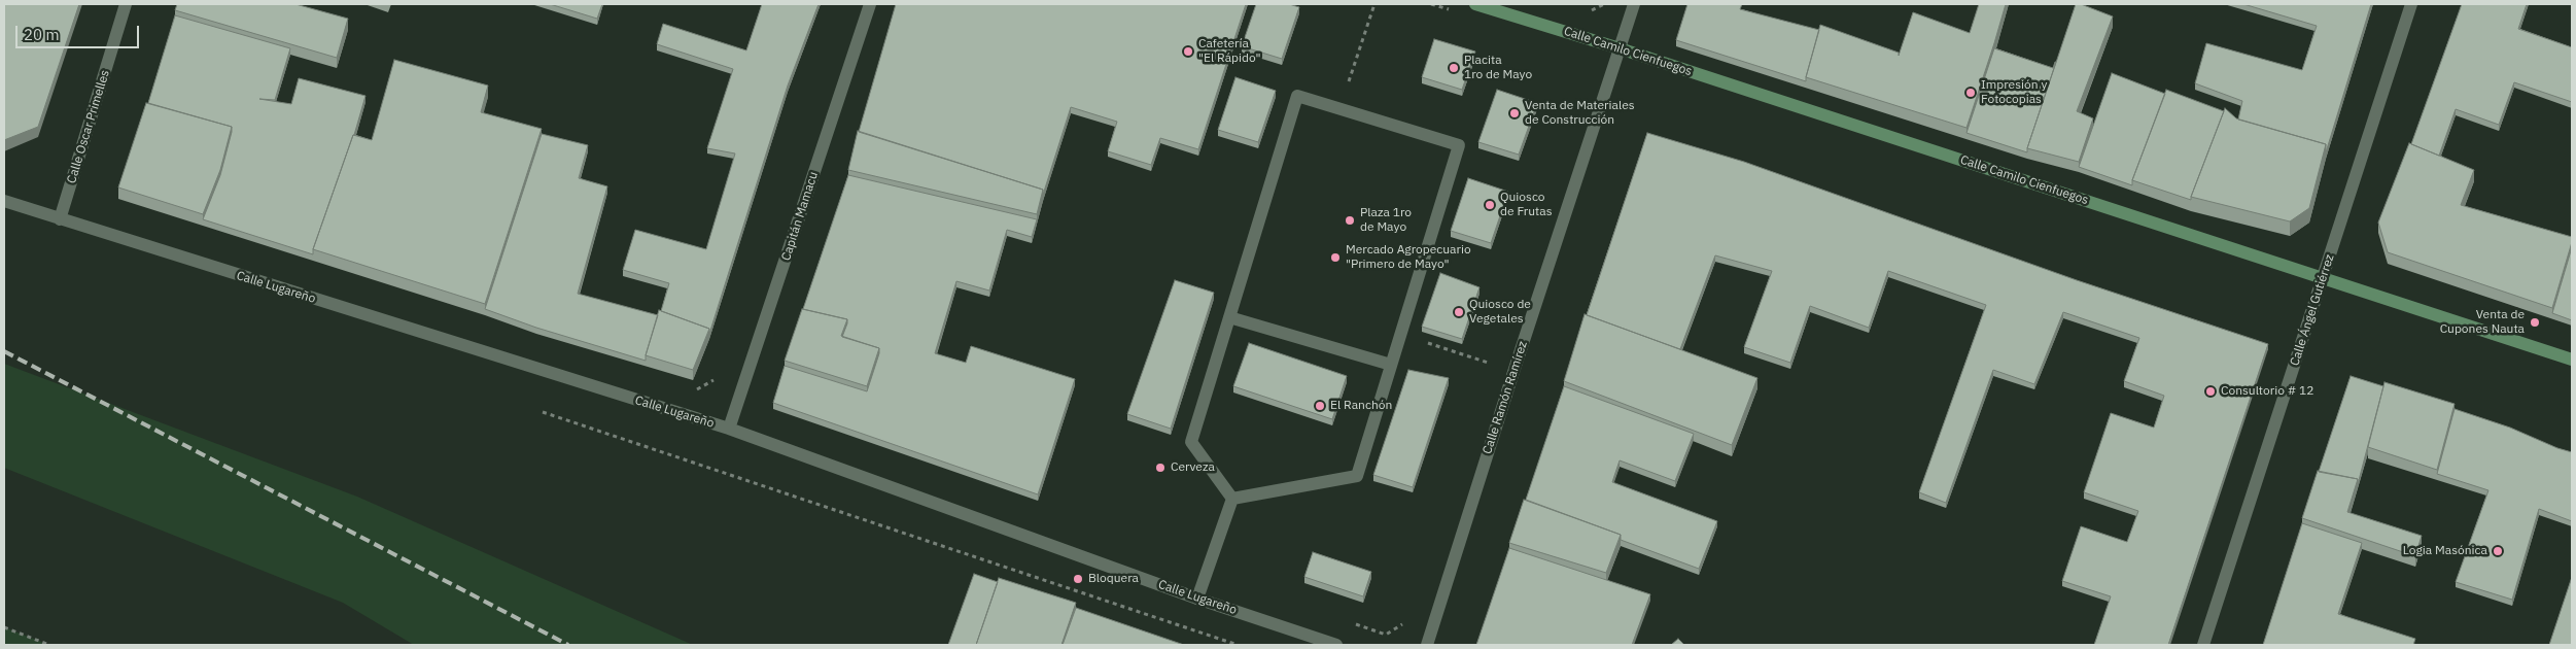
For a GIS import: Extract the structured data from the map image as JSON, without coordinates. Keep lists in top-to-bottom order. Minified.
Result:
{"streets":{"main road":["Calle Camilo Cienfuegos"],"street":["Calle Oscar Primelles","Capitán Mamacu","Calle Lugareño","Calle Ángel Gutiérrez","Calle Ramón Ramírez"]},"crossings":[["Calle Camilo Cienfuegos","Calle Ángel Gutiérrez"],["Calle Camilo Cienfuegos","Calle Ramón Ramírez"],["Calle Oscar Primelles","Calle Lugareño"],["Capitán Mamacu","Calle Lugareño"]],"places":["Cafetería \"El Rápido\"","Placita 1ro de Mayo","Impresión y Fotocopias","Venta de Materiales de Construcción","Quiosco de Frutas","Plaza 1ro de Mayo","Mercado Agropecuario \"Primero de Mayo\"","Quiosco de Vegetales","Venta de Cupones Nauta","Consultorio # 12","El Ranchón","Cerveza","Logia Masónica","Bloquera"],"scale_bar":"20 m"}
